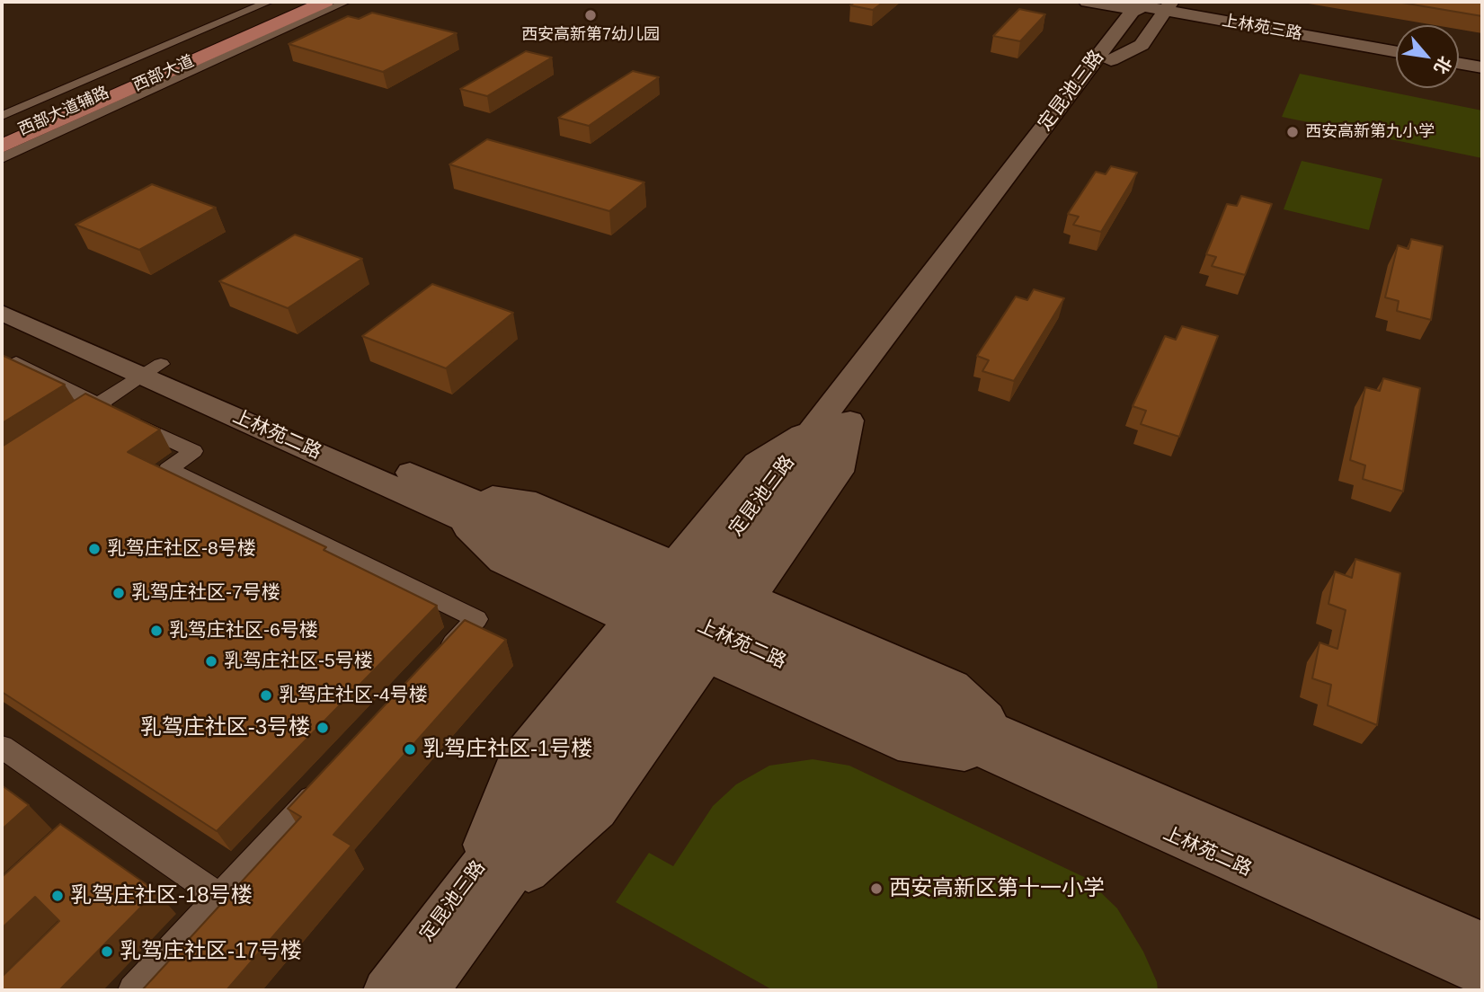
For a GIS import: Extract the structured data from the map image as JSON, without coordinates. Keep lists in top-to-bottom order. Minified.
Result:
{"streets":{"main road":["西部大道"],"street":["上林苑三路","定昆池三路","西部大道辅路","上林苑二路"]},"crossings":[["上林苑三路","定昆池三路"],["定昆池三路","上林苑二路"]],"places":["西安高新第7幼儿园","西安高新第九小学","乳驾庄社区-8号楼","乳驾庄社区-7号楼","乳驾庄社区-6号楼","乳驾庄社区-5号楼","乳驾庄社区-4号楼","乳驾庄社区-3号楼","乳驾庄社区-1号楼","西安高新区第十一小学","乳驾庄社区-18号楼","乳驾庄社区-17号楼"],"north":"bottom right"}
